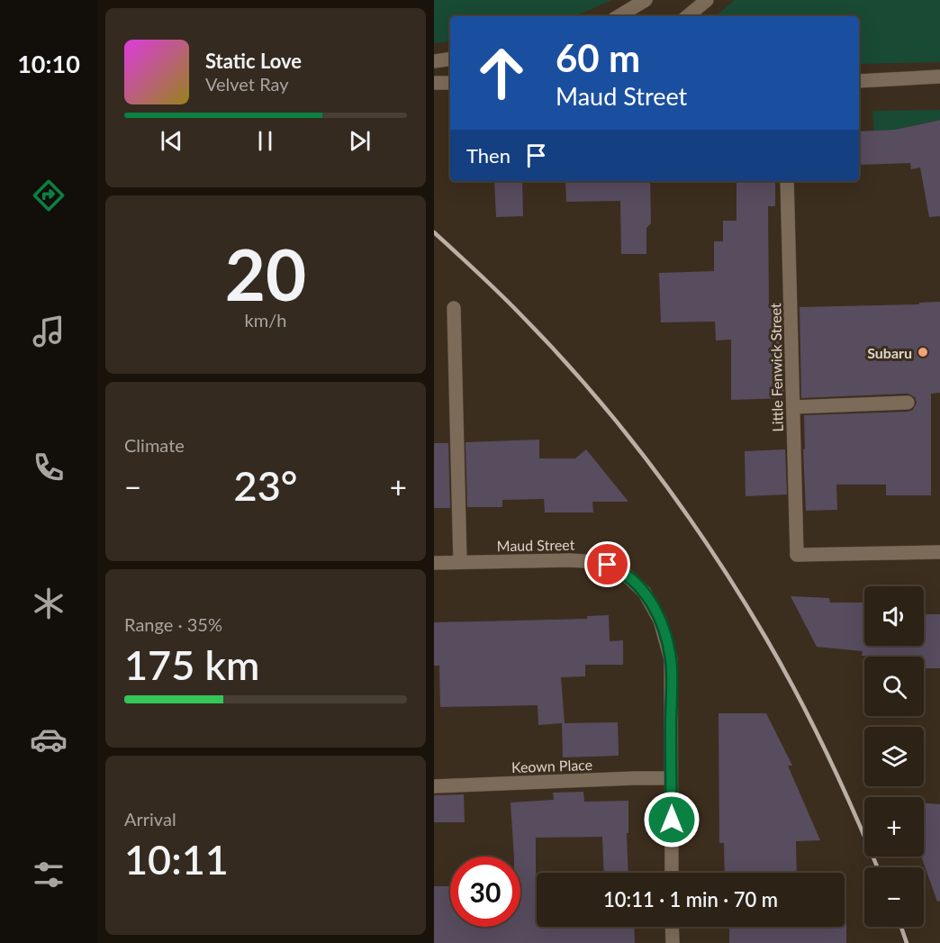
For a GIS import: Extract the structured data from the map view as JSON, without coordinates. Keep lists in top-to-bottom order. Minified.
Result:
{"streets":{"street":["Little Fenwick Street","Maud Street","Keown Place"]},"crossings":[["Maud Street","Keown Place"]],"places":["Subaru"],"page":{"tabs":"10:10","turn":["60 m","Maud Street"],"song":["Static Love","Velvet Ray"],"then":"Then","tile":[["20","km/h"],"Climate",["Range · 35%","175 km"],["Arrival","10:11"]],"heat":["−","23°","+"],"map_buttons":["+","−"],"limit":"30","trip":"10:11 · 1 min · 70 m"}}
